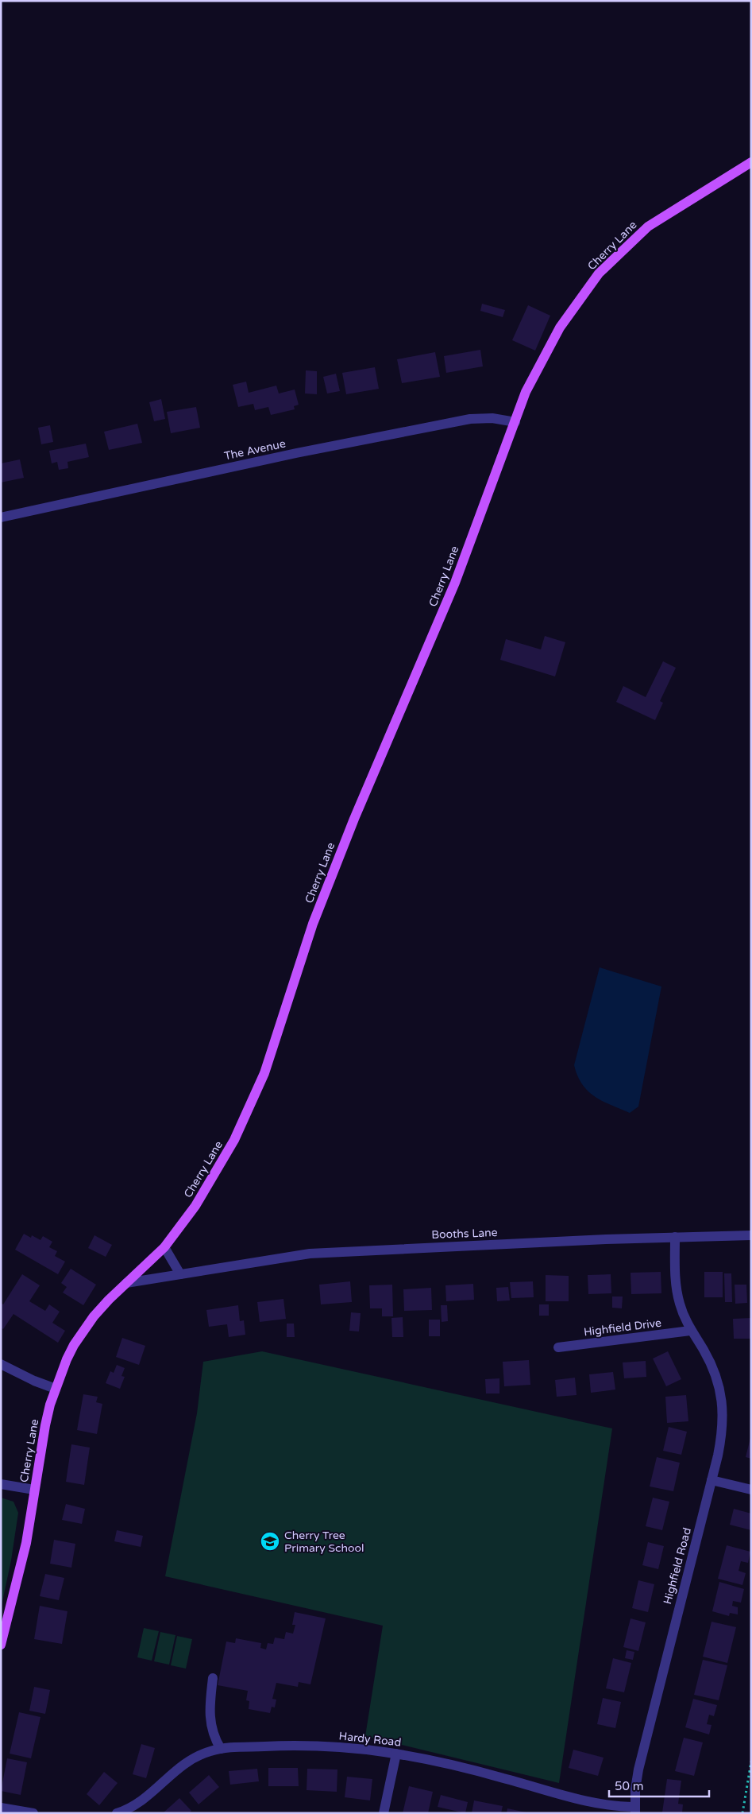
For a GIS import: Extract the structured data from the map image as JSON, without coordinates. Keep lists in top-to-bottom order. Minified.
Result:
{"streets":{"main road":["Cherry Lane"],"street":["The Avenue","Booths Lane","Highfield Drive","Highfield Road","Hardy Road"]},"crossings":[["Cherry Lane","The Avenue"],["Cherry Lane","Booths Lane"],["Booths Lane","Highfield Road"],["Highfield Drive","Highfield Road"],["Highfield Road","Hardy Road"]],"places":{"school or university":["Cherry Tree Primary School"]},"scale_bar":"50 m"}
